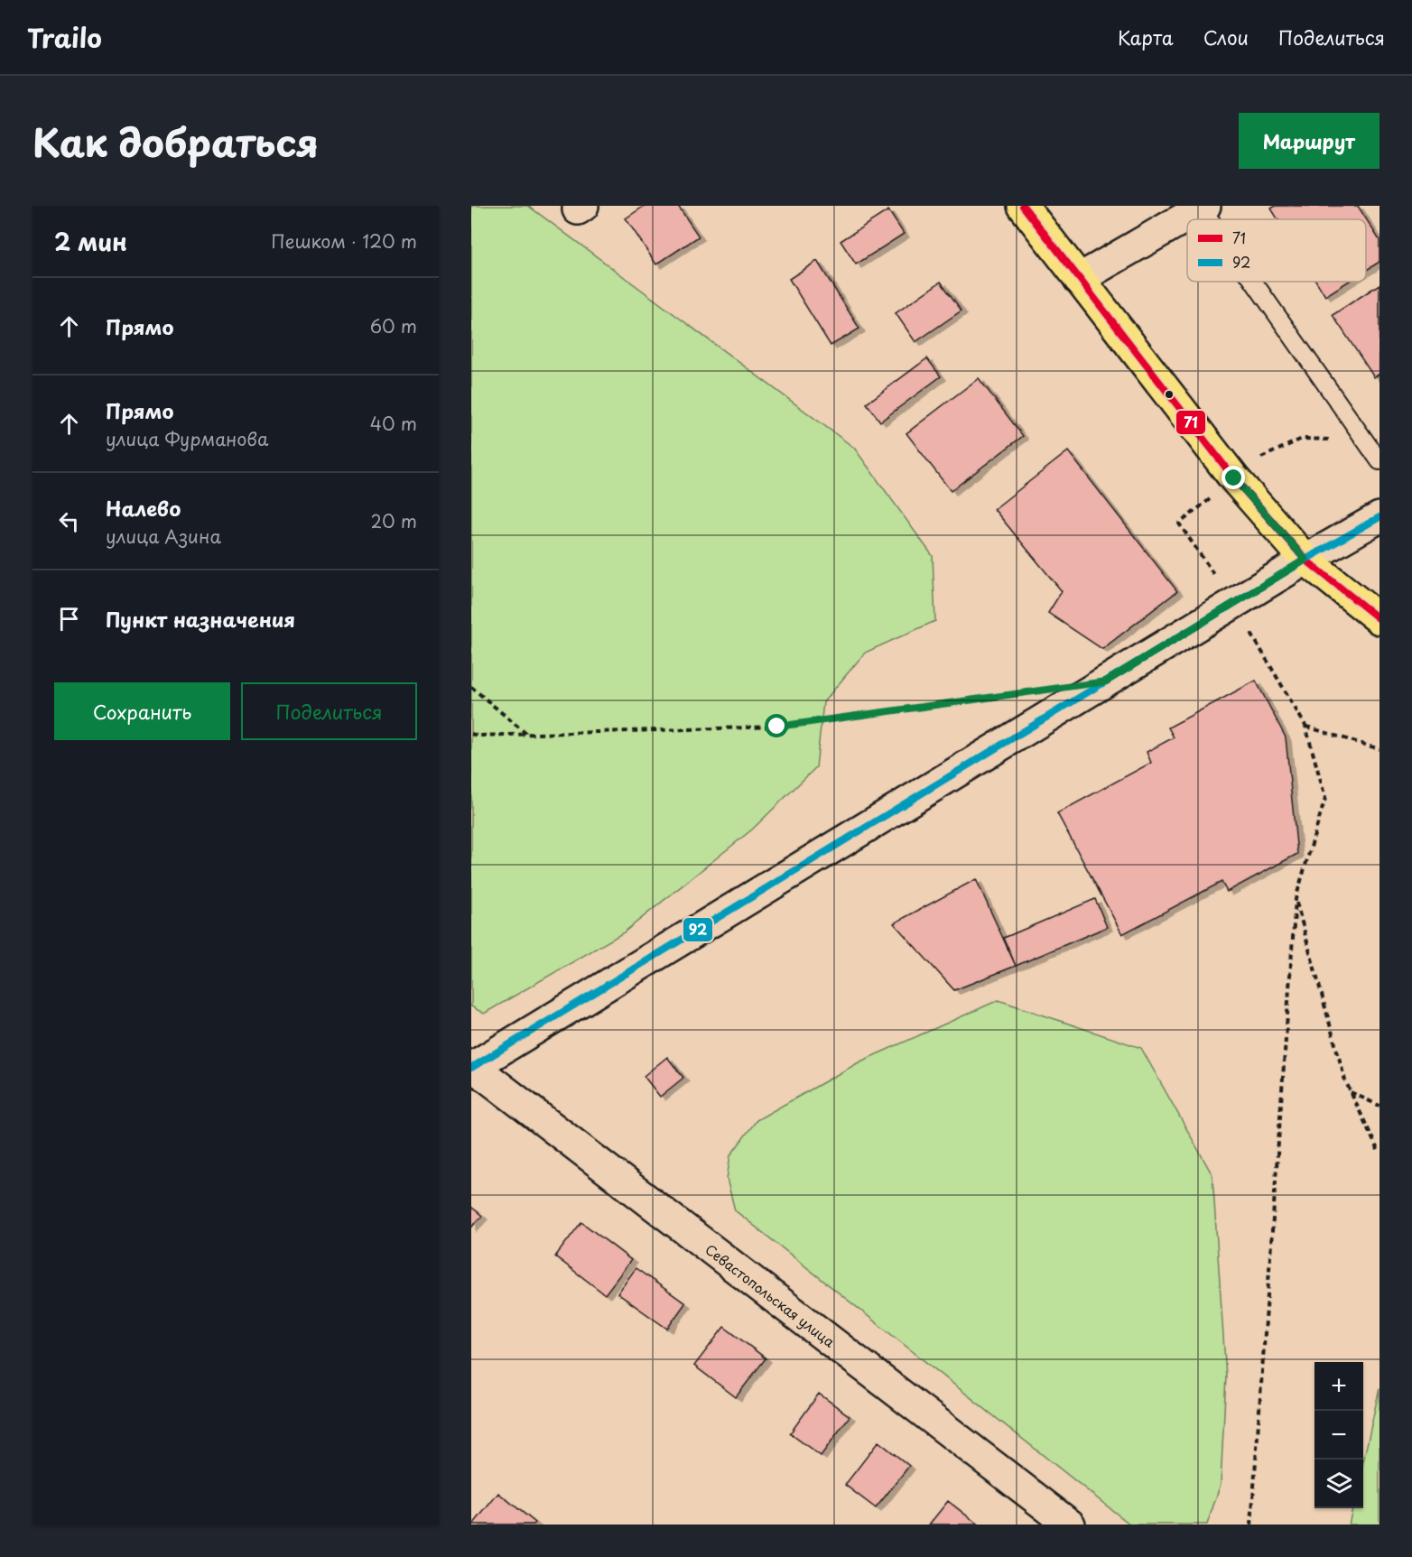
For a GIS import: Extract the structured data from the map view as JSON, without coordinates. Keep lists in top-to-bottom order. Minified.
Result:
{"streets":{"street":["Севастопольская улица"]},"lines":["transit line 71","transit line 92"],"legend":["71","92"],"page":{"header":"Trailo","nav":["Карта","Слои","Поделиться"],"title":"Как добраться","buttons":["Маршрут",["Сохранить","Поделиться"]],"heading":["2 мин","Пешком · 120 m"],"list":[["Прямо","60 m"],["Прямо","улица Фурманова","40 m"],["Налево","улица Азина","20 m"],"Пункт назначения"],"map_buttons":["+","−"]}}
